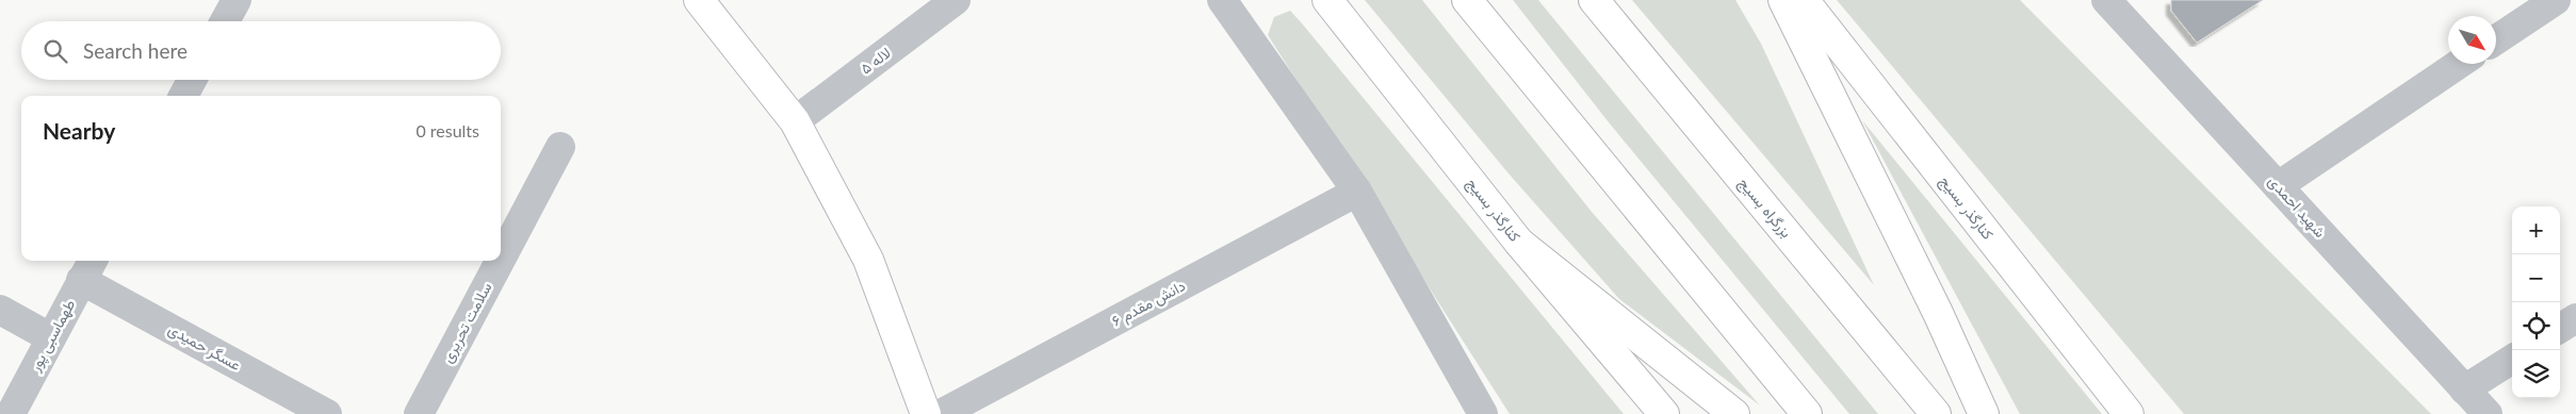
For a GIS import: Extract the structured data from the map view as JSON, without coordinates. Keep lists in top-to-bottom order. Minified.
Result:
{"streets":{"main road":["بزرگراه بسیج","کنارگذر بسیج"],"street":["لاله ۵","شهید احمدی","دانش مقدم ۶","سلامت تحریری","طهماسبی پور","عسگر حمیدی"]},"crossings":[["طهماسبی پور","عسگر حمیدی"]],"north":"bottom right","page":{"search":"Search here","heading":["Nearby","0 results"],"map_buttons":["+","−"]}}
